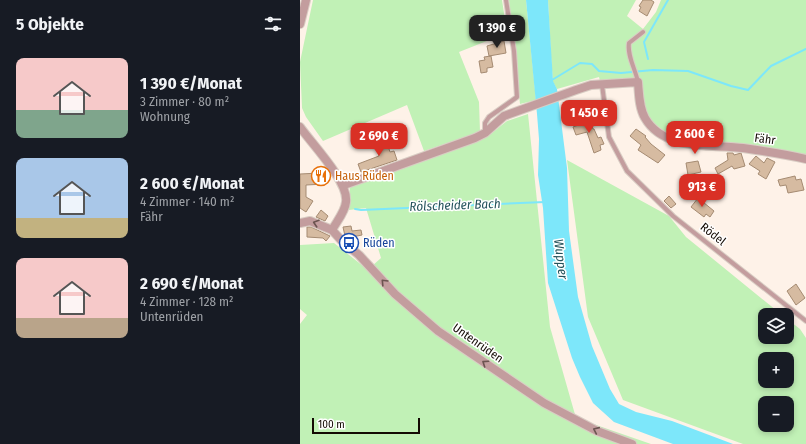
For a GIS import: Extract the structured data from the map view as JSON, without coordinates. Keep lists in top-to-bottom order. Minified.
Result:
{"streets":{"street":["Fähr","Untenrüden"],"lane":["Rödel"]},"one_way":["Untenrüden"],"water":["Rölscheider Bach","Wupper"],"places":{"restaurant":["Haus Rüden"],"bus stop":["Rüden"]},"scale_bar":"100 m","page":{"heading":"5 Objekte","price":["1 390 €","1 450 €","2 600 €","2 690 €","913 €"],"list":[{"name":"1 390 €/Monat","note":"3 Zimmer · 80 m² · Wohnung"},{"name":"2 600 €/Monat","note":"4 Zimmer · 140 m² · Fähr"},{"name":"2 690 €/Monat","note":"4 Zimmer · 128 m² · Untenrüden"}],"map_buttons":["+","−"],"scale":"100 m"}}
